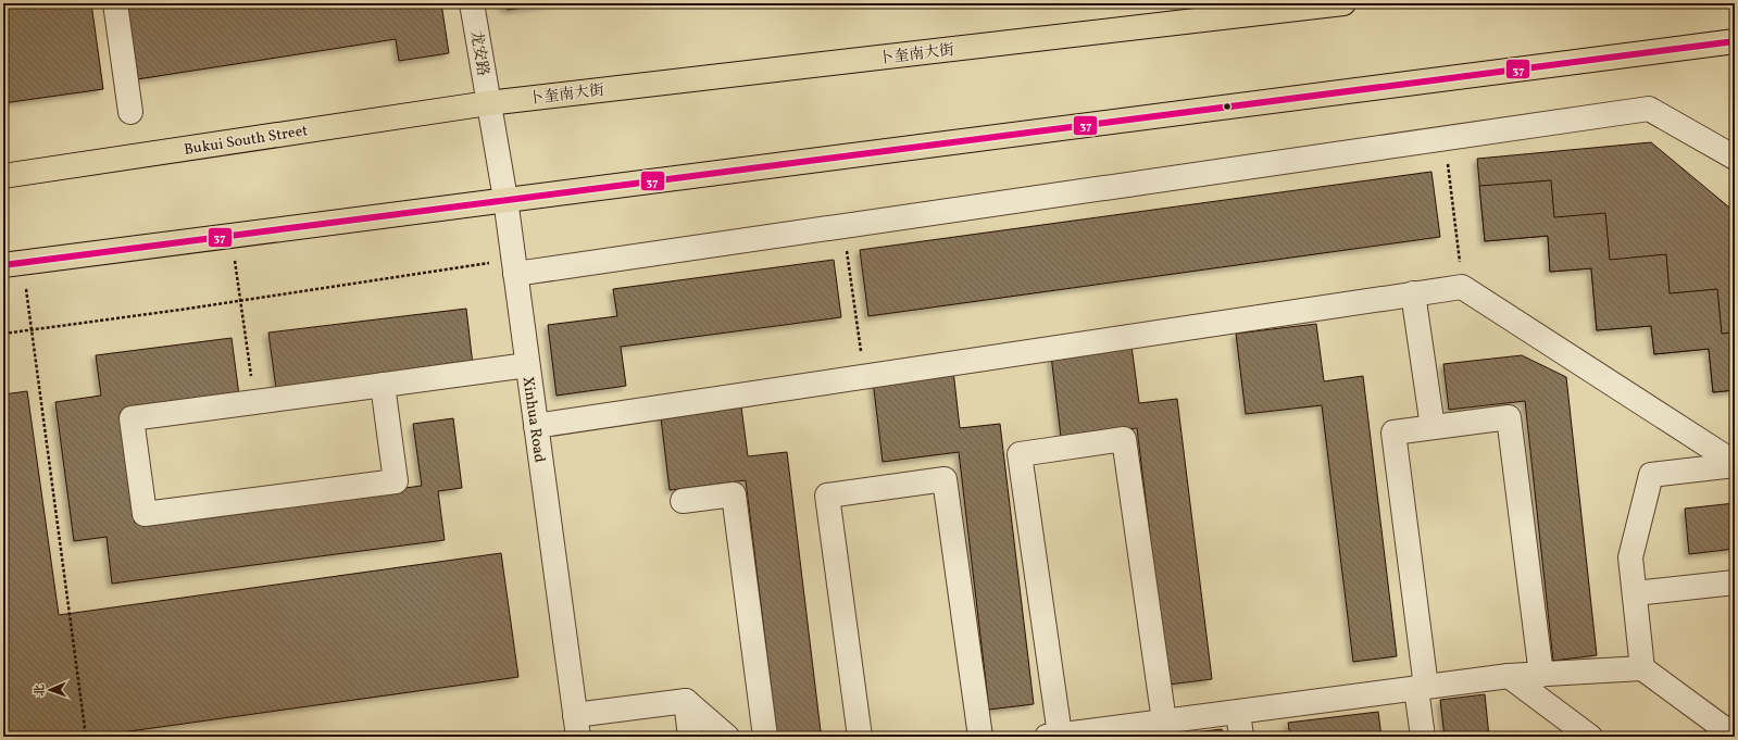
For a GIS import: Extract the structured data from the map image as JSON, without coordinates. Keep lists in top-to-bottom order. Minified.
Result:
{"streets":{"main road":["卜奎南大街","Bukui South Street"],"street":["龙安路","Xinhua Road"]},"crossings":[["龙安路","卜奎南大街"],["龙安路","Bukui South Street"],["龙安路","Xinhua Road"],["卜奎南大街","Bukui South Street"],["卜奎南大街","Xinhua Road"],["Bukui South Street","Xinhua Road"]],"lines":["transit line 37"],"north":"left"}
